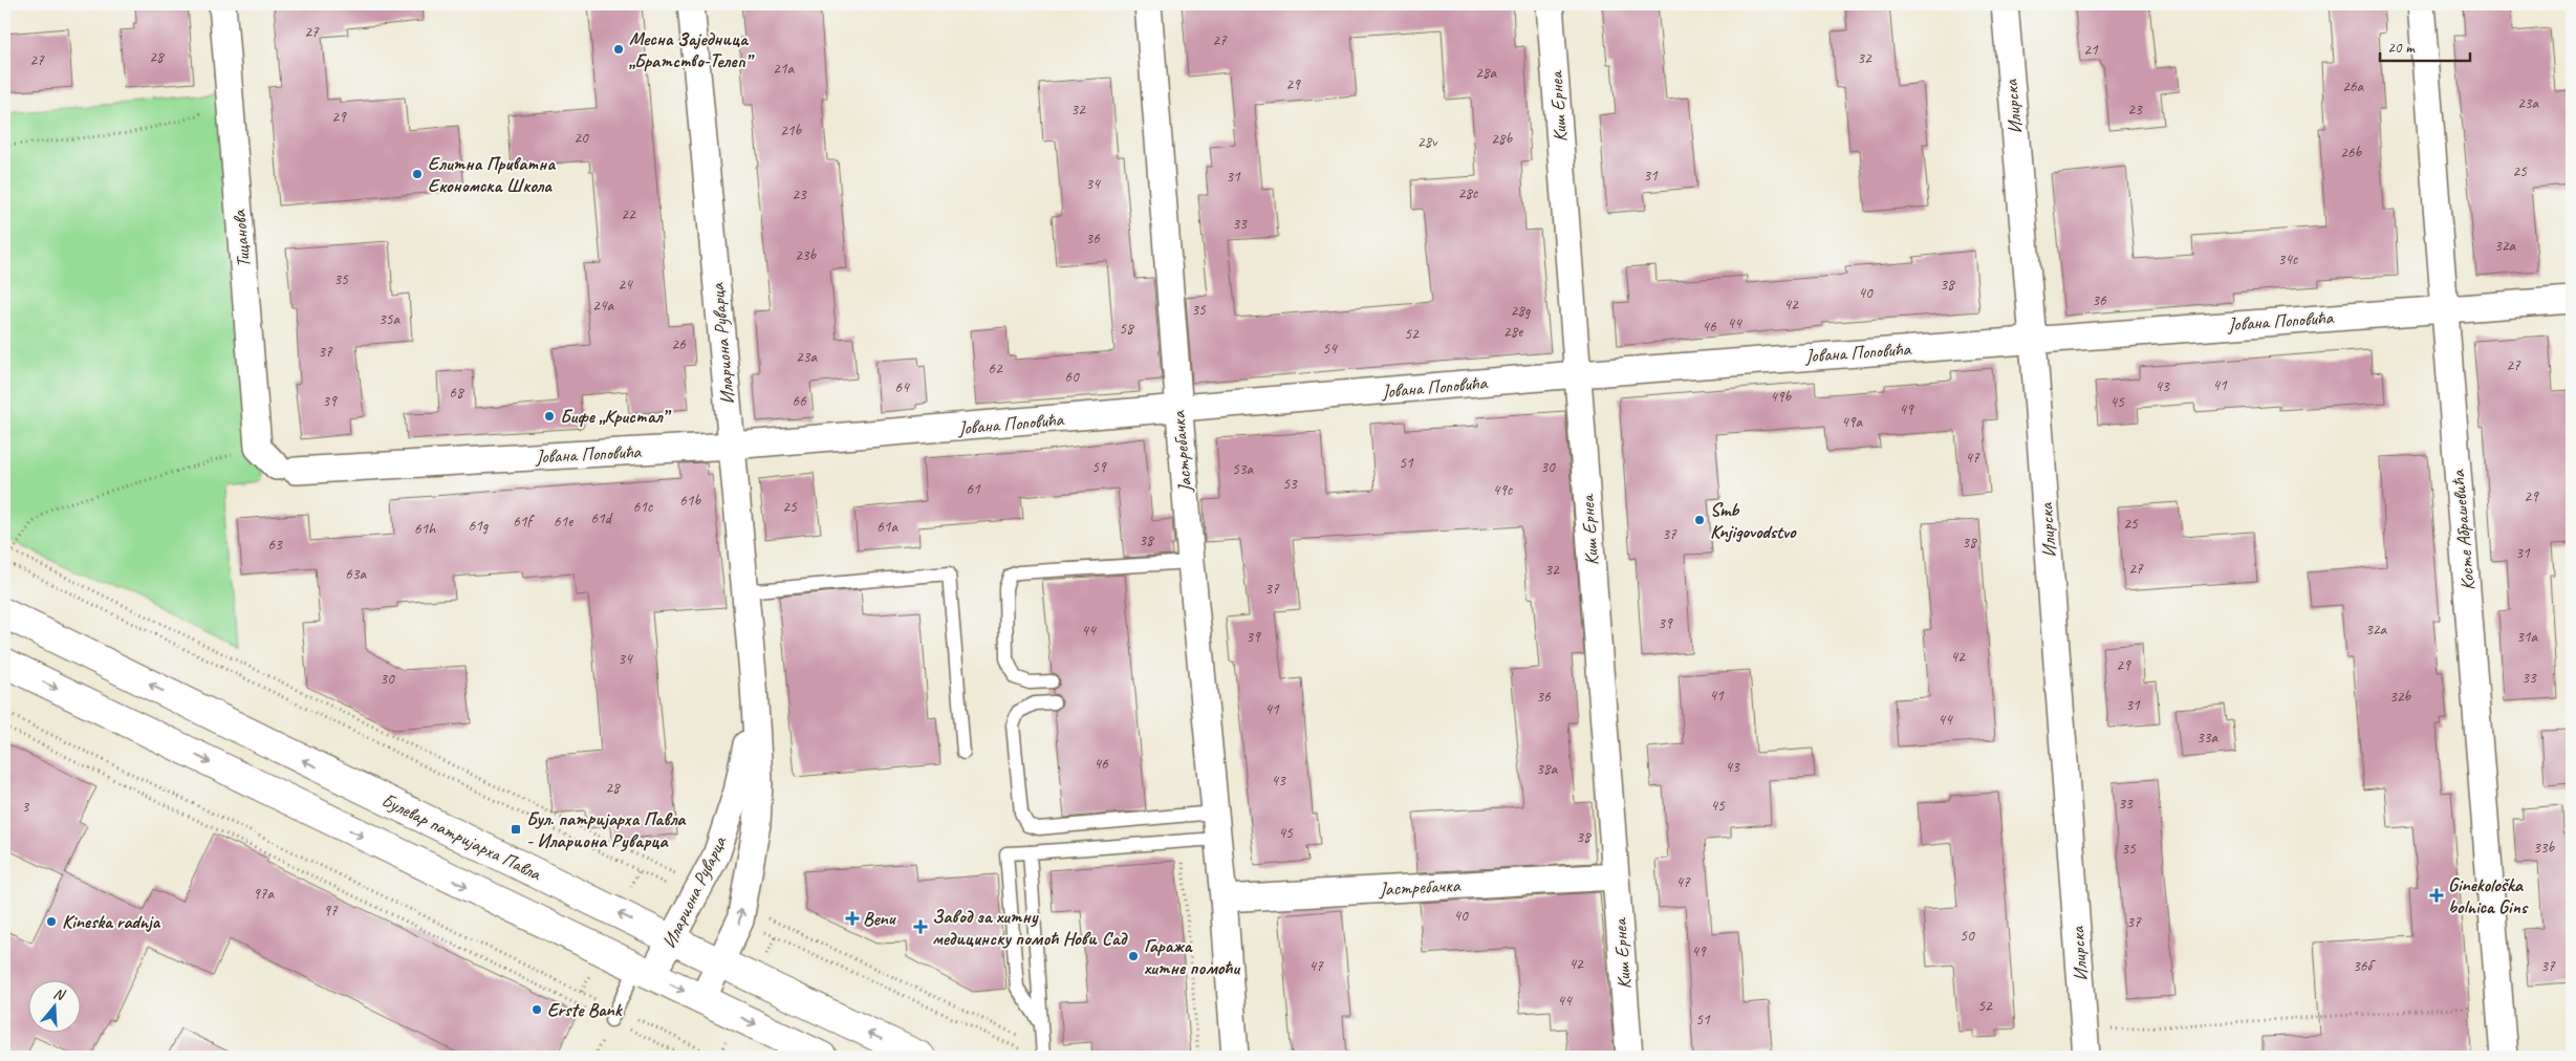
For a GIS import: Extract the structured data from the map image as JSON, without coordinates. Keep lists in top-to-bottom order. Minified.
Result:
{"streets":{"main road":["Булевар патријарха Павла"],"street":["Киш Ернеа","Илирска","Тицанова","Јована Поповића","Илариона Руварца","Јастребачка","Косте Абрашевића"]},"crossings":[["Киш Ернеа","Јована Поповића"],["Киш Ернеа","Јастребачка"],["Илирска","Јована Поповића"],["Тицанова","Јована Поповића"],["Јована Поповића","Илариона Руварца"],["Јована Поповића","Јастребачка"],["Јована Поповића","Косте Абрашевића"],["Илариона Руварца","Булевар патријарха Павла"]],"places":{"other":["Месна Заједница „Братство-Телеп”","Елитна Приватна Економска Школа","Бифе „Кристал”","Smb Knjigovodstvo","Kineska radnja","Гаража хитне помоћи","Erste Bank"],"transit":["Бул. патријарха Павла - Илариона Руварца"],"health":["Ginekološka bolnica Gins","Benu","Завод за хитну медицинску помоћ Нови Сад"]},"house_numbers":["27","27","21","28","32","27","21a","28a","29","26a","23a","32","23","29","21b","20","28b","28v","26b","25","31","31","34","28c","23","22","33","36","32a","23b","34c","35","24","38","40","36","42","24a","35","28g","35a","44","46","58","28e","52","26","54","37","23a","27","62","60","41","43","64","68","49b","39","66","45","49","49a","47","51","59","30","53a","53","61","49c","29","61b","61c","25","61d","61f","61e","25","61g","61a","61h","37","38","38","63","31","27","32","63a","37","39","32a","44","39","31a","42","34","29","33","30","41","36","32b","31","41","44","33a","46","43","38a","43","28","33","45","3","45","38","33b","35","47","97a","97","40","37","50","49","42","47","36б","37","44","52","51"],"scale_bar":"20 m","north":"top"}
